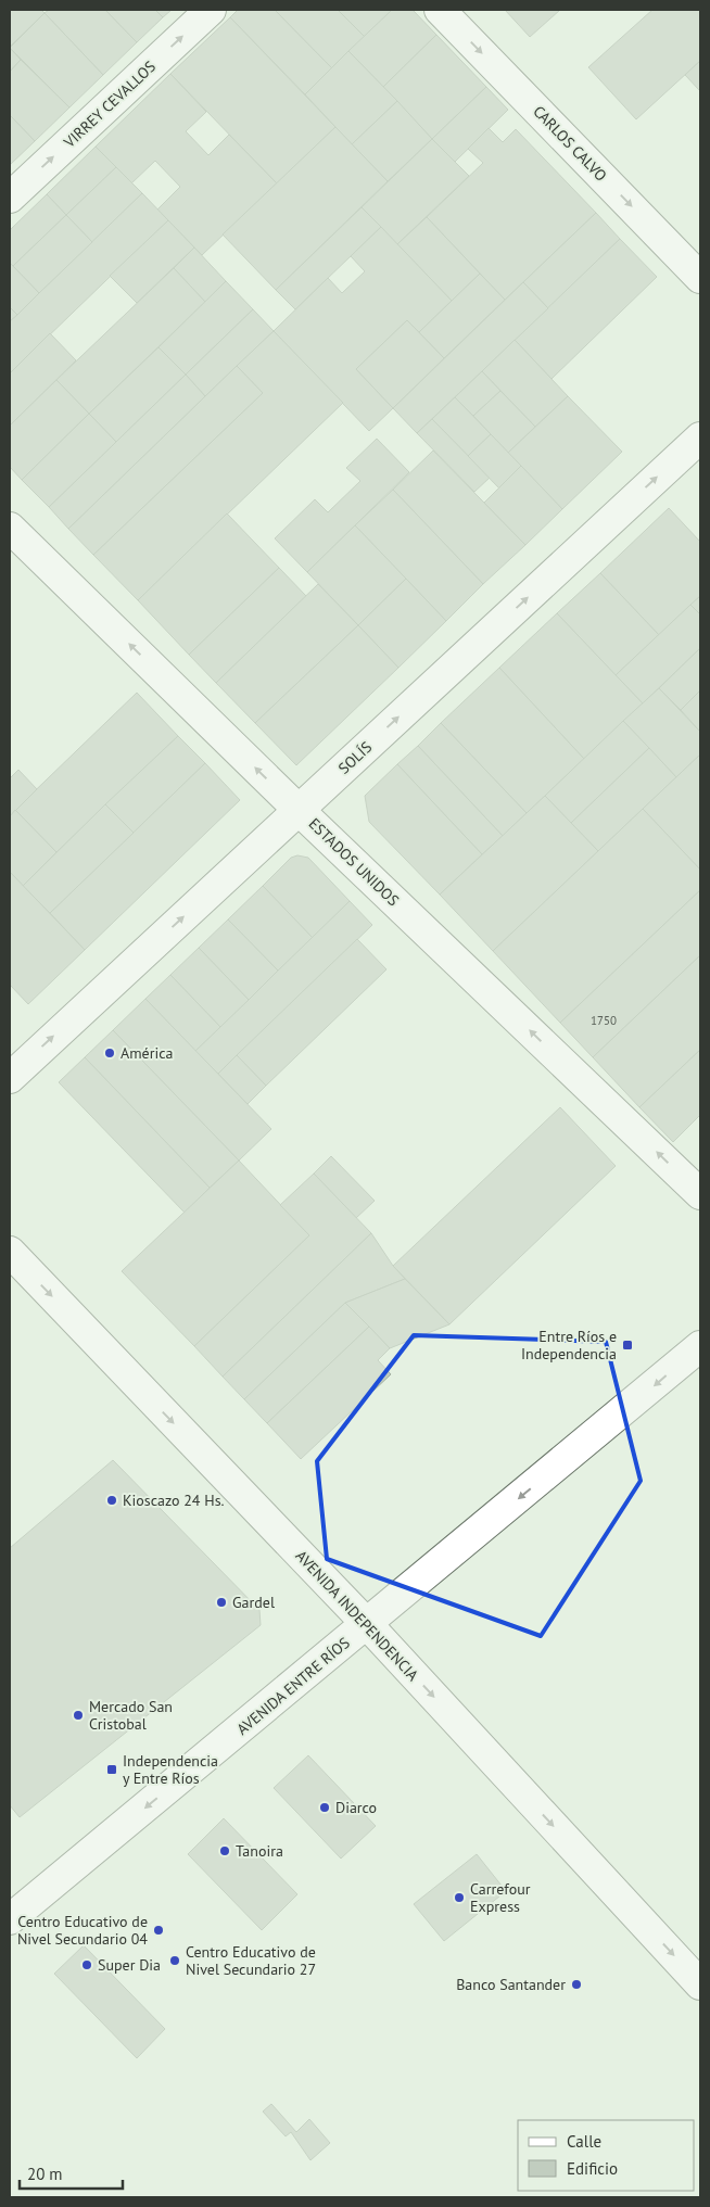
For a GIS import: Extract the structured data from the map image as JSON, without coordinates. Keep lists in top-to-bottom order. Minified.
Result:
{"streets":{"street":["VIRREY CEVALLOS","CARLOS CALVO","SOLÍS","ESTADOS UNIDOS","AVENIDA INDEPENDENCIA","AVENIDA ENTRE RÍOS"]},"crossings":[["SOLÍS","ESTADOS UNIDOS"],["AVENIDA INDEPENDENCIA","AVENIDA ENTRE RÍOS"]],"one_way":["VIRREY CEVALLOS","CARLOS CALVO","SOLÍS","ESTADOS UNIDOS","AVENIDA INDEPENDENCIA","AVENIDA ENTRE RÍOS"],"places":{"other":["América","Kioscazo 24 Hs.","Gardel","Mercado San Cristobal","Diarco","Tanoira","Carrefour Express","Centro Educativo de Nivel Secundario 04","Centro Educativo de Nivel Secundario 27","Super Dia","Banco Santander"],"transit":["Entre Ríos e Independencia","Independencia y Entre Ríos"]},"house_numbers":["1750"],"legend":["Calle","Edificio"],"scale_bar":"20 m"}
